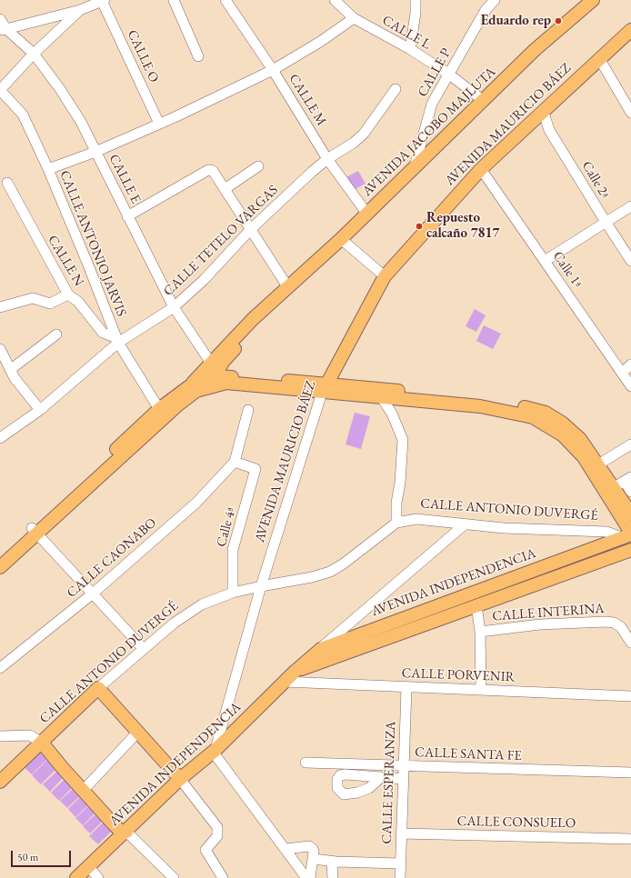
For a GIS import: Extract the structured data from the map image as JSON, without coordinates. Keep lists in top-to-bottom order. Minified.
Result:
{"streets":{"main road":["AVENIDA MAURICIO BÁEZ","AVENIDA JACOBO MAJLUTA","CALLE ANTONIO DUVERGÉ","AVENIDA INDEPENDENCIA"],"street":["CALLE L","CALLE O","CALLE P","CALLE M","CALLE E","Calle 2ª","CALLE TETELO VARGAS","CALLE ANTONIO JARVIS","CALLE N","Calle 1ª","Calle 4ª","CALLE CAONABO","CALLE INTERINA","CALLE PORVENIR","CALLE SANTA FE","CALLE ESPERANZA","CALLE CONSUELO"]},"crossings":[["CALLE L","CALLE P"],["CALLE L","AVENIDA JACOBO MAJLUTA"],["CALLE P","AVENIDA JACOBO MAJLUTA"],["CALLE M","AVENIDA JACOBO MAJLUTA"],["CALLE M","CALLE TETELO VARGAS"],["AVENIDA MAURICIO BÁEZ","Calle 2ª"],["AVENIDA MAURICIO BÁEZ","Calle 1ª"],["AVENIDA MAURICIO BÁEZ","CALLE ANTONIO DUVERGÉ"],["AVENIDA MAURICIO BÁEZ","AVENIDA INDEPENDENCIA"],["AVENIDA JACOBO MAJLUTA","CALLE E"],["CALLE E","CALLE TETELO VARGAS"],["CALLE TETELO VARGAS","CALLE ANTONIO JARVIS"],["CALLE TETELO VARGAS","CALLE N"],["CALLE ANTONIO JARVIS","CALLE N"],["CALLE ANTONIO DUVERGÉ","Calle 4ª"],["CALLE ANTONIO DUVERGÉ","AVENIDA INDEPENDENCIA"],["Calle 4ª","CALLE CAONABO"],["AVENIDA INDEPENDENCIA","CALLE PORVENIR"],["CALLE PORVENIR","CALLE ESPERANZA"],["CALLE SANTA FE","CALLE ESPERANZA"],["CALLE ESPERANZA","CALLE CONSUELO"]],"places":["Eduardo rep","Repuesto calcaño 7817"],"scale_bar":"50 m"}
